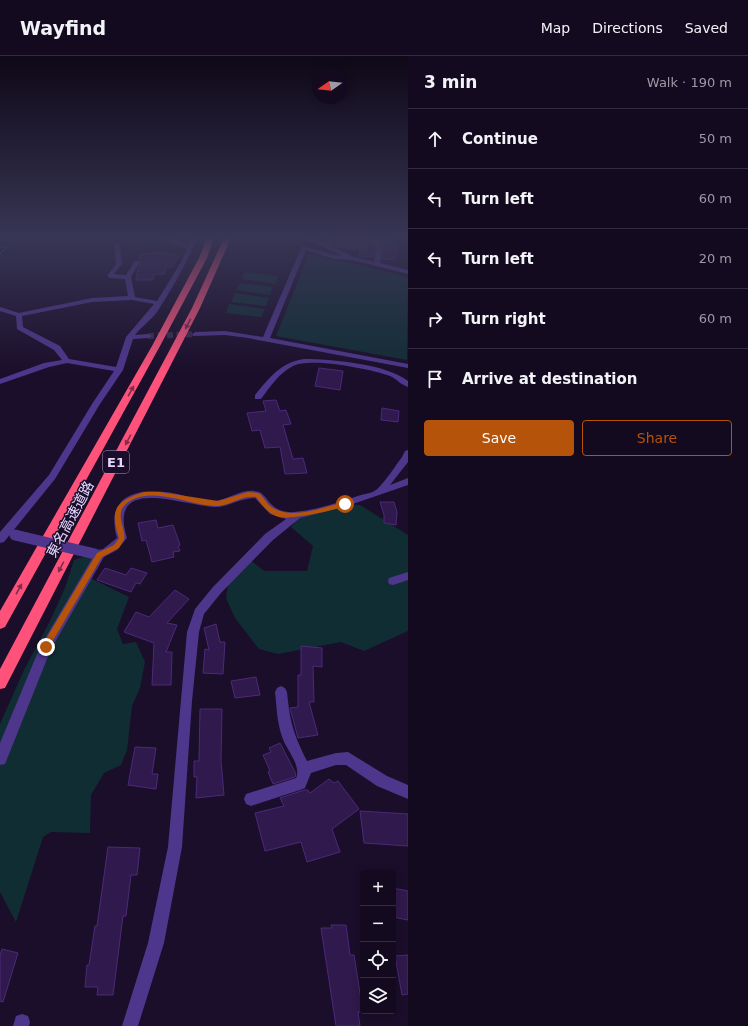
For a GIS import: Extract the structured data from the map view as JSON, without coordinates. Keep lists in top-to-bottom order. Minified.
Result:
{"streets":{"highway":["E1","東名高速道路"]},"north":"left","page":{"header":"Wayfind","nav":["Map","Directions","Saved"],"heading":["3 min","Walk · 190 m"],"list":[["Continue","50 m"],["Turn left","60 m"],["Turn left","20 m"],["Turn right","60 m"],"Arrive at destination"],"buttons":["Save","Share"],"map_buttons":["+","−"]}}
